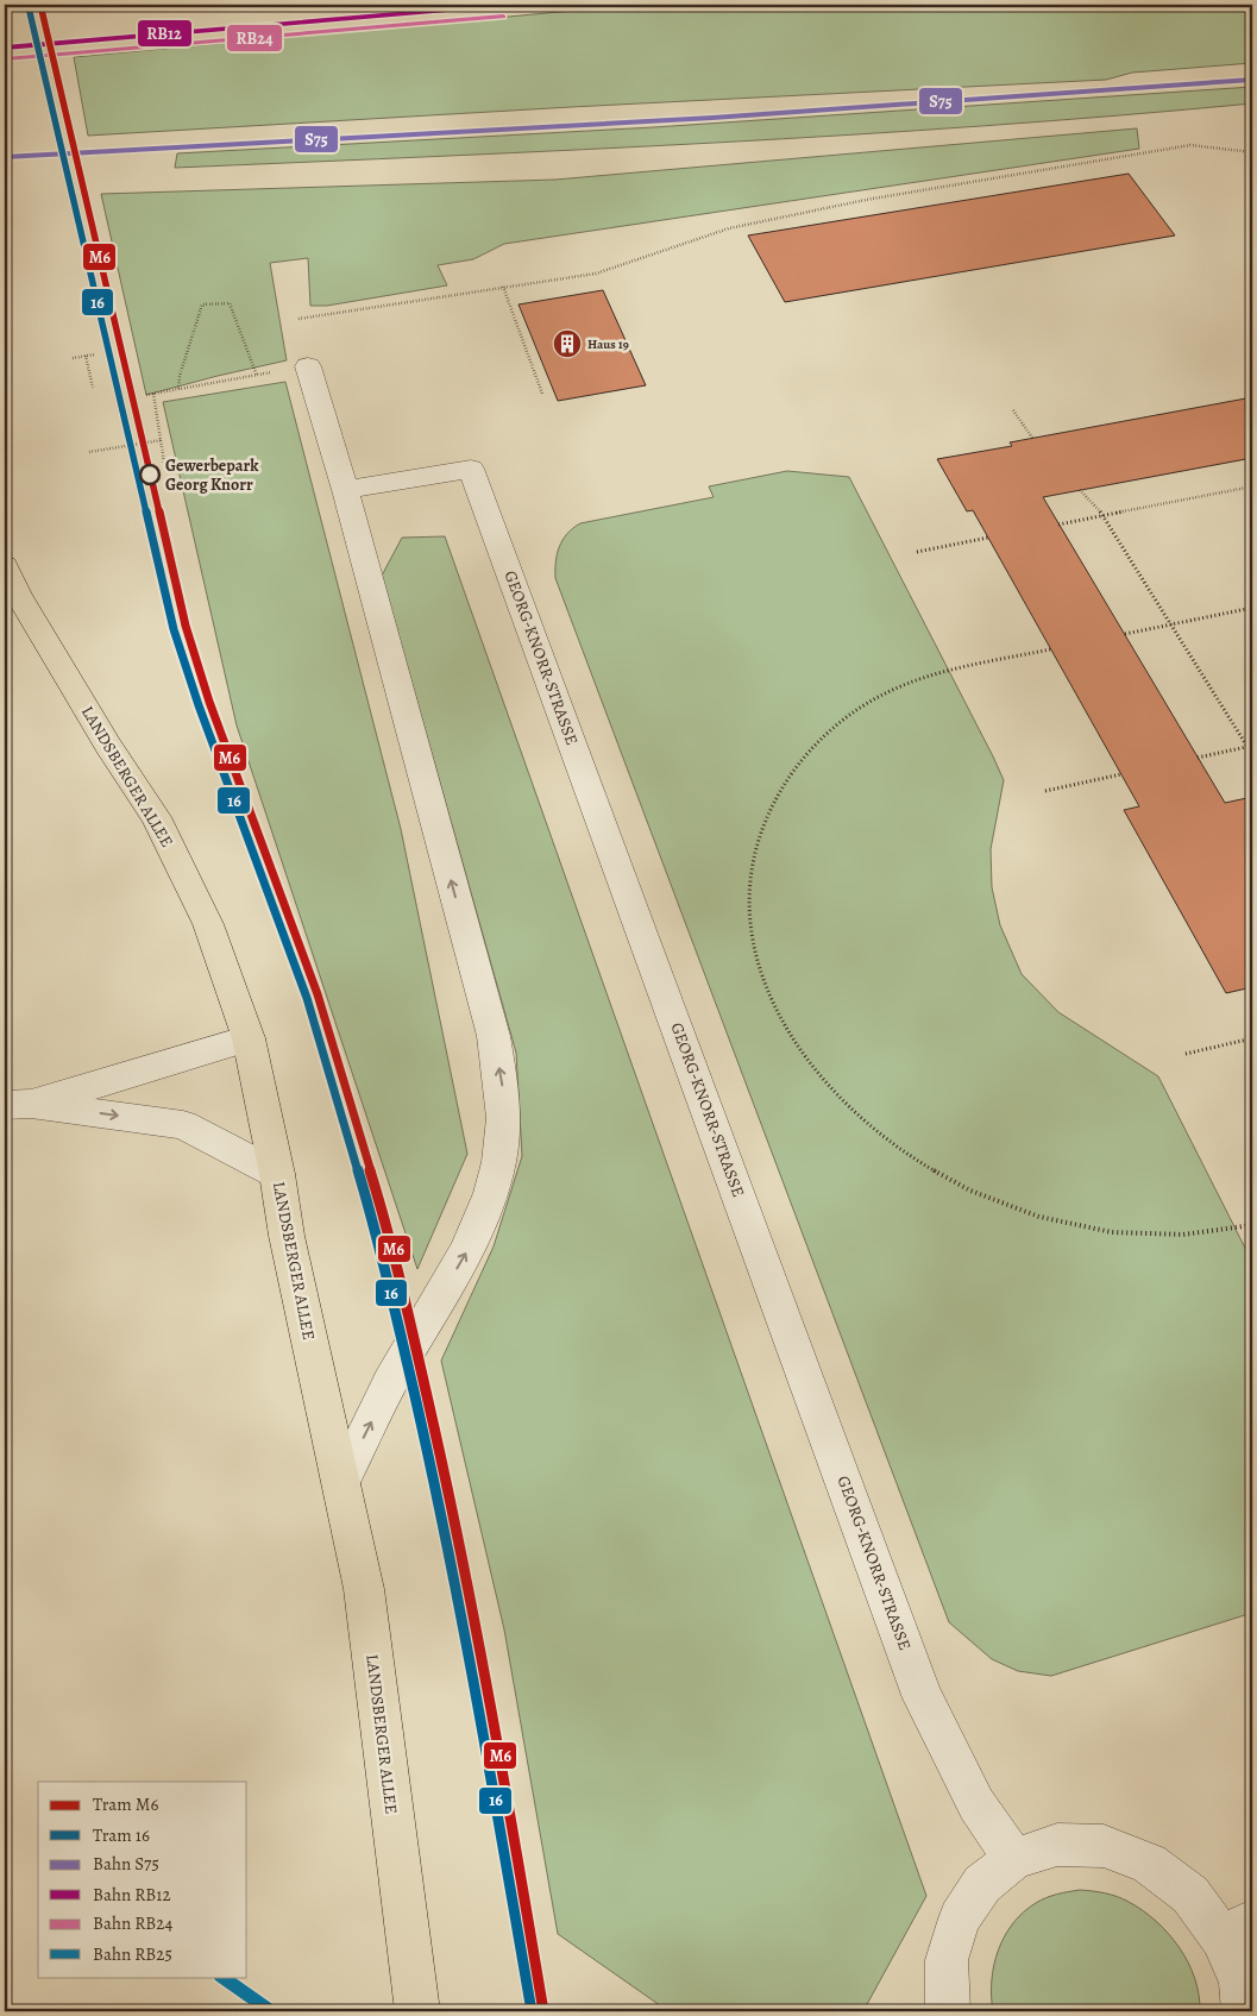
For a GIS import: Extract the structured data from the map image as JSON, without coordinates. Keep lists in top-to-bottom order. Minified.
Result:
{"streets":{"main road":["LANDSBERGER ALLEE"],"street":["GEORG-KNORR-STRASSE"]},"places":{"building":["Haus 19"],"other":["Gewerbepark Georg Knorr"]},"lines":["tram line M6","rail line RB12","tram line 16","rail line RB24","rail line S75","rail line RB25"],"legend":["Tram M6","Tram 16","Bahn S75","Bahn RB12","Bahn RB24","Bahn RB25"]}
